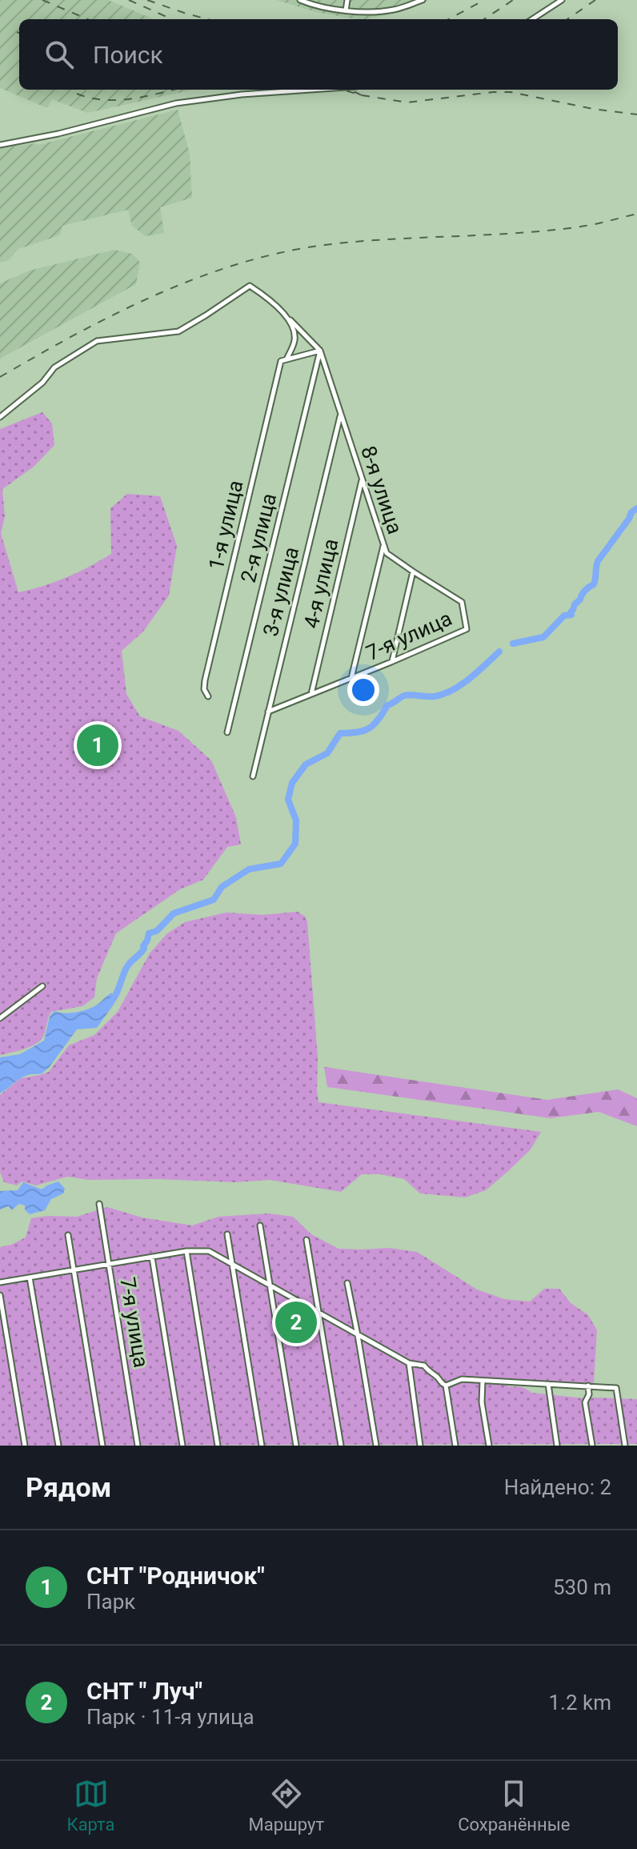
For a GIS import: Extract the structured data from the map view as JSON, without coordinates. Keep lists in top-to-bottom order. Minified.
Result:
{"streets":{"street":["8-я улица","1-я улица","2-я улица","4-я улица","3-я улица","7-я улица"]},"crossings":[["8-я улица","2-я улица"],["8-я улица","4-я улица"],["8-я улица","3-я улица"],["8-я улица","7-я улица"],["4-я улица","7-я улица"],["3-я улица","7-я улица"]],"page":{"search":"Поиск","pins":["1","2"],"heading":["Рядом","Найдено: 2"],"list":[{"mark":"1","name":"СНТ \"Родничок\"","note":"Парк","value":"530 m"},{"mark":"2","name":"СНТ \" Луч\"","note":"Парк · 11-я улица","value":"1.2 km"}],"nav":["Карта","Маршрут","Сохранённые"]}}
